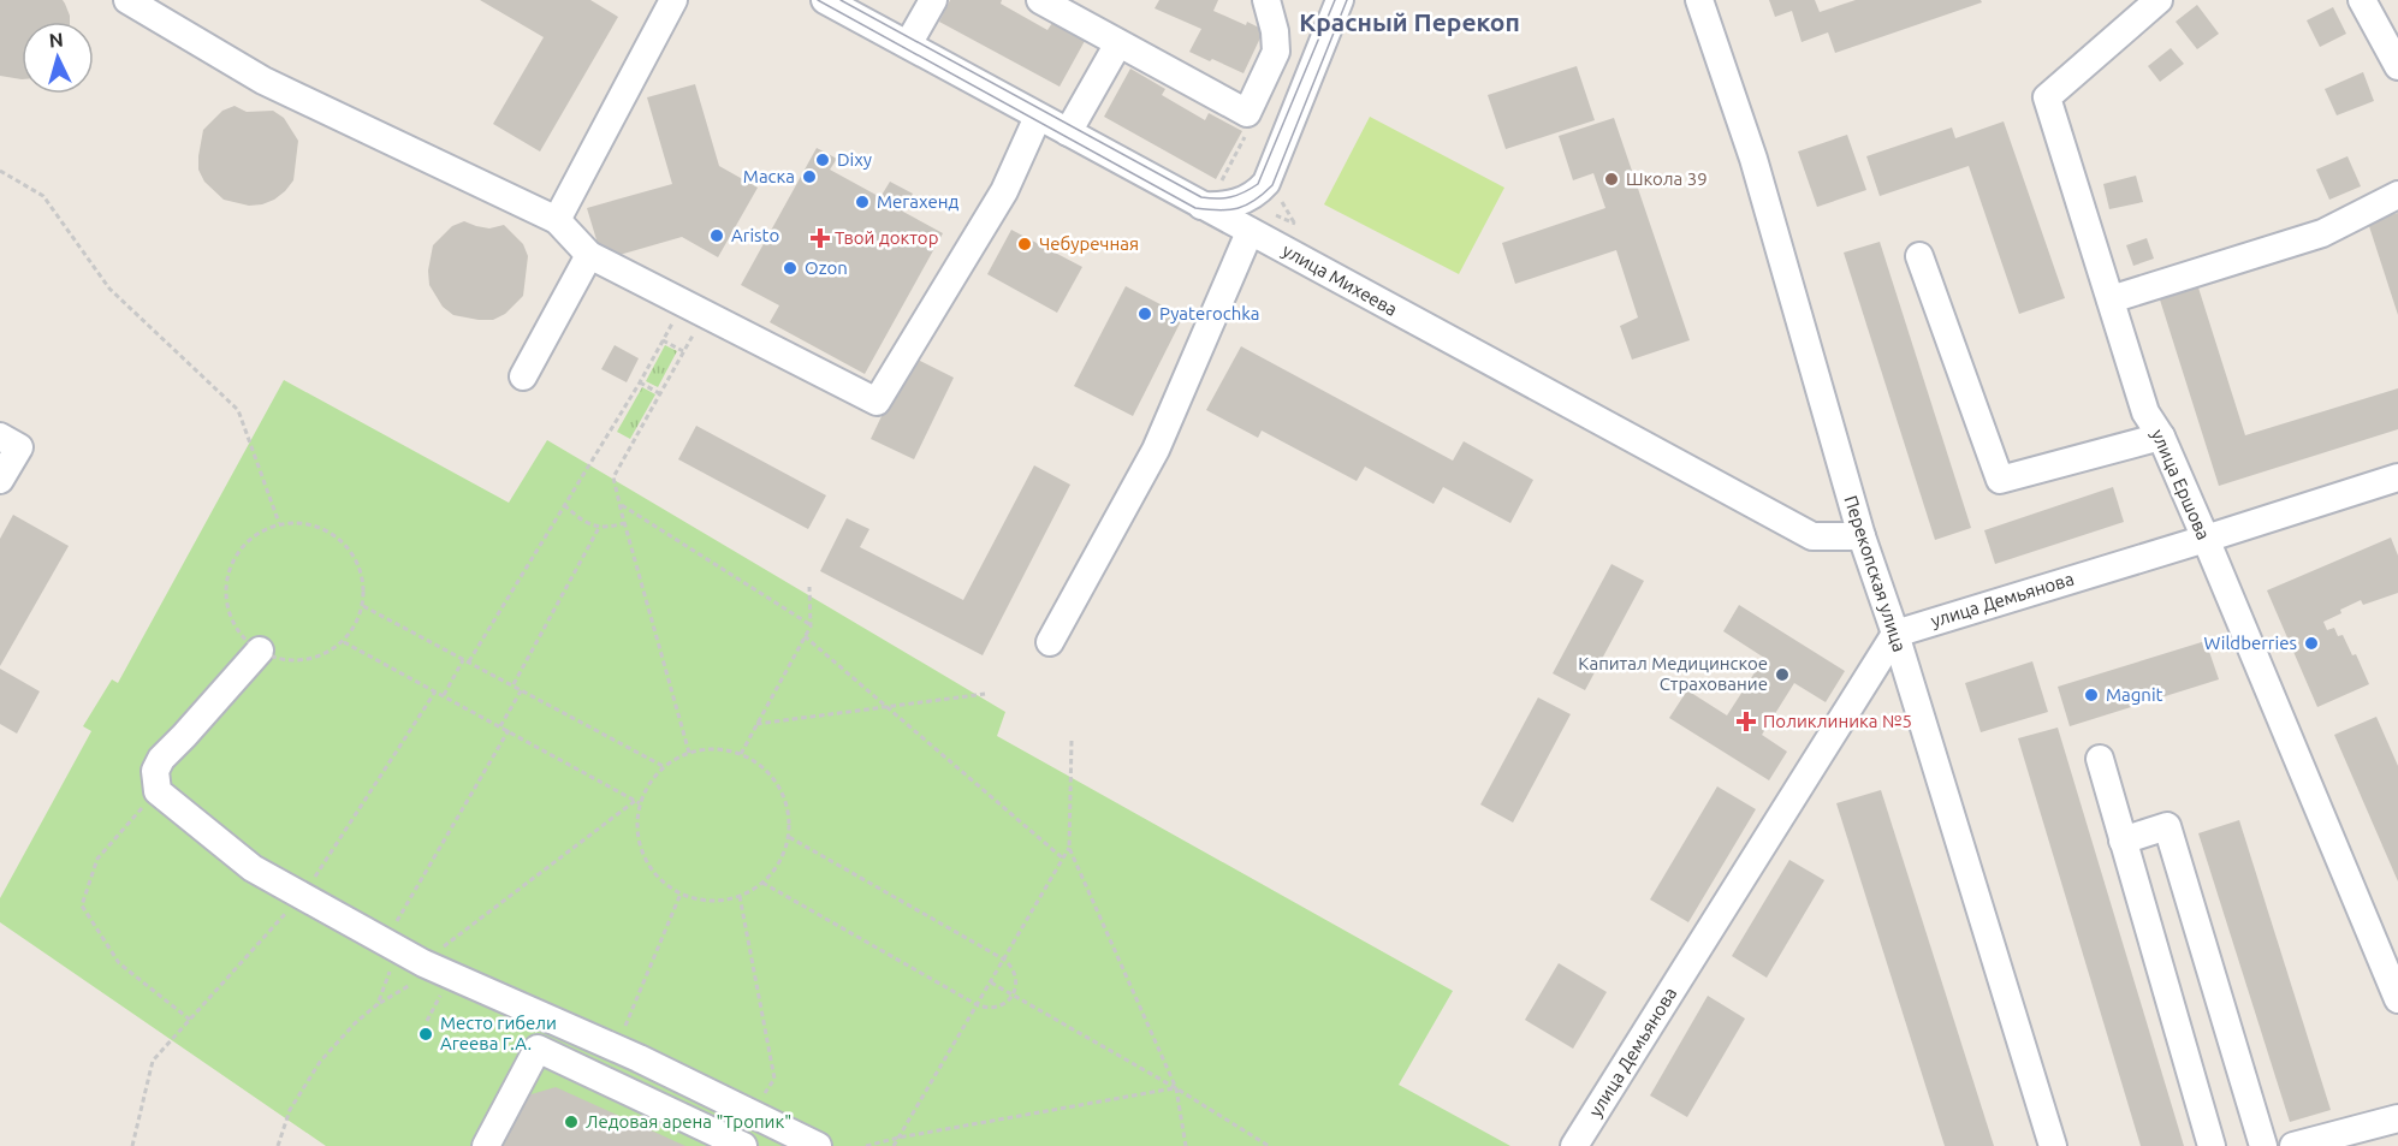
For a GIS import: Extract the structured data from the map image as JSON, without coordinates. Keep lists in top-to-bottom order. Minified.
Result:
{"streets":{"street":["улица Михеева","улица Ершова","Перекопская улица","улица Демьянова"]},"crossings":[["улица Михеева","Перекопская улица"],["улица Ершова","улица Демьянова"],["Перекопская улица","улица Демьянова"]],"districts":["Красный Перекоп"],"places":{"other":["Dixy","Маска","Школа 39","Мегахенд","Aristo","Чебуречная","Ozon","Pyaterochka","Wildberries","Капитал Медицинское Страхование","Magnit","Место гибели Агеева Г.А.","Ледовая арена \"Тропик\""],"health":["Твой доктор","Поликлиника №5"]},"north":"top"}
